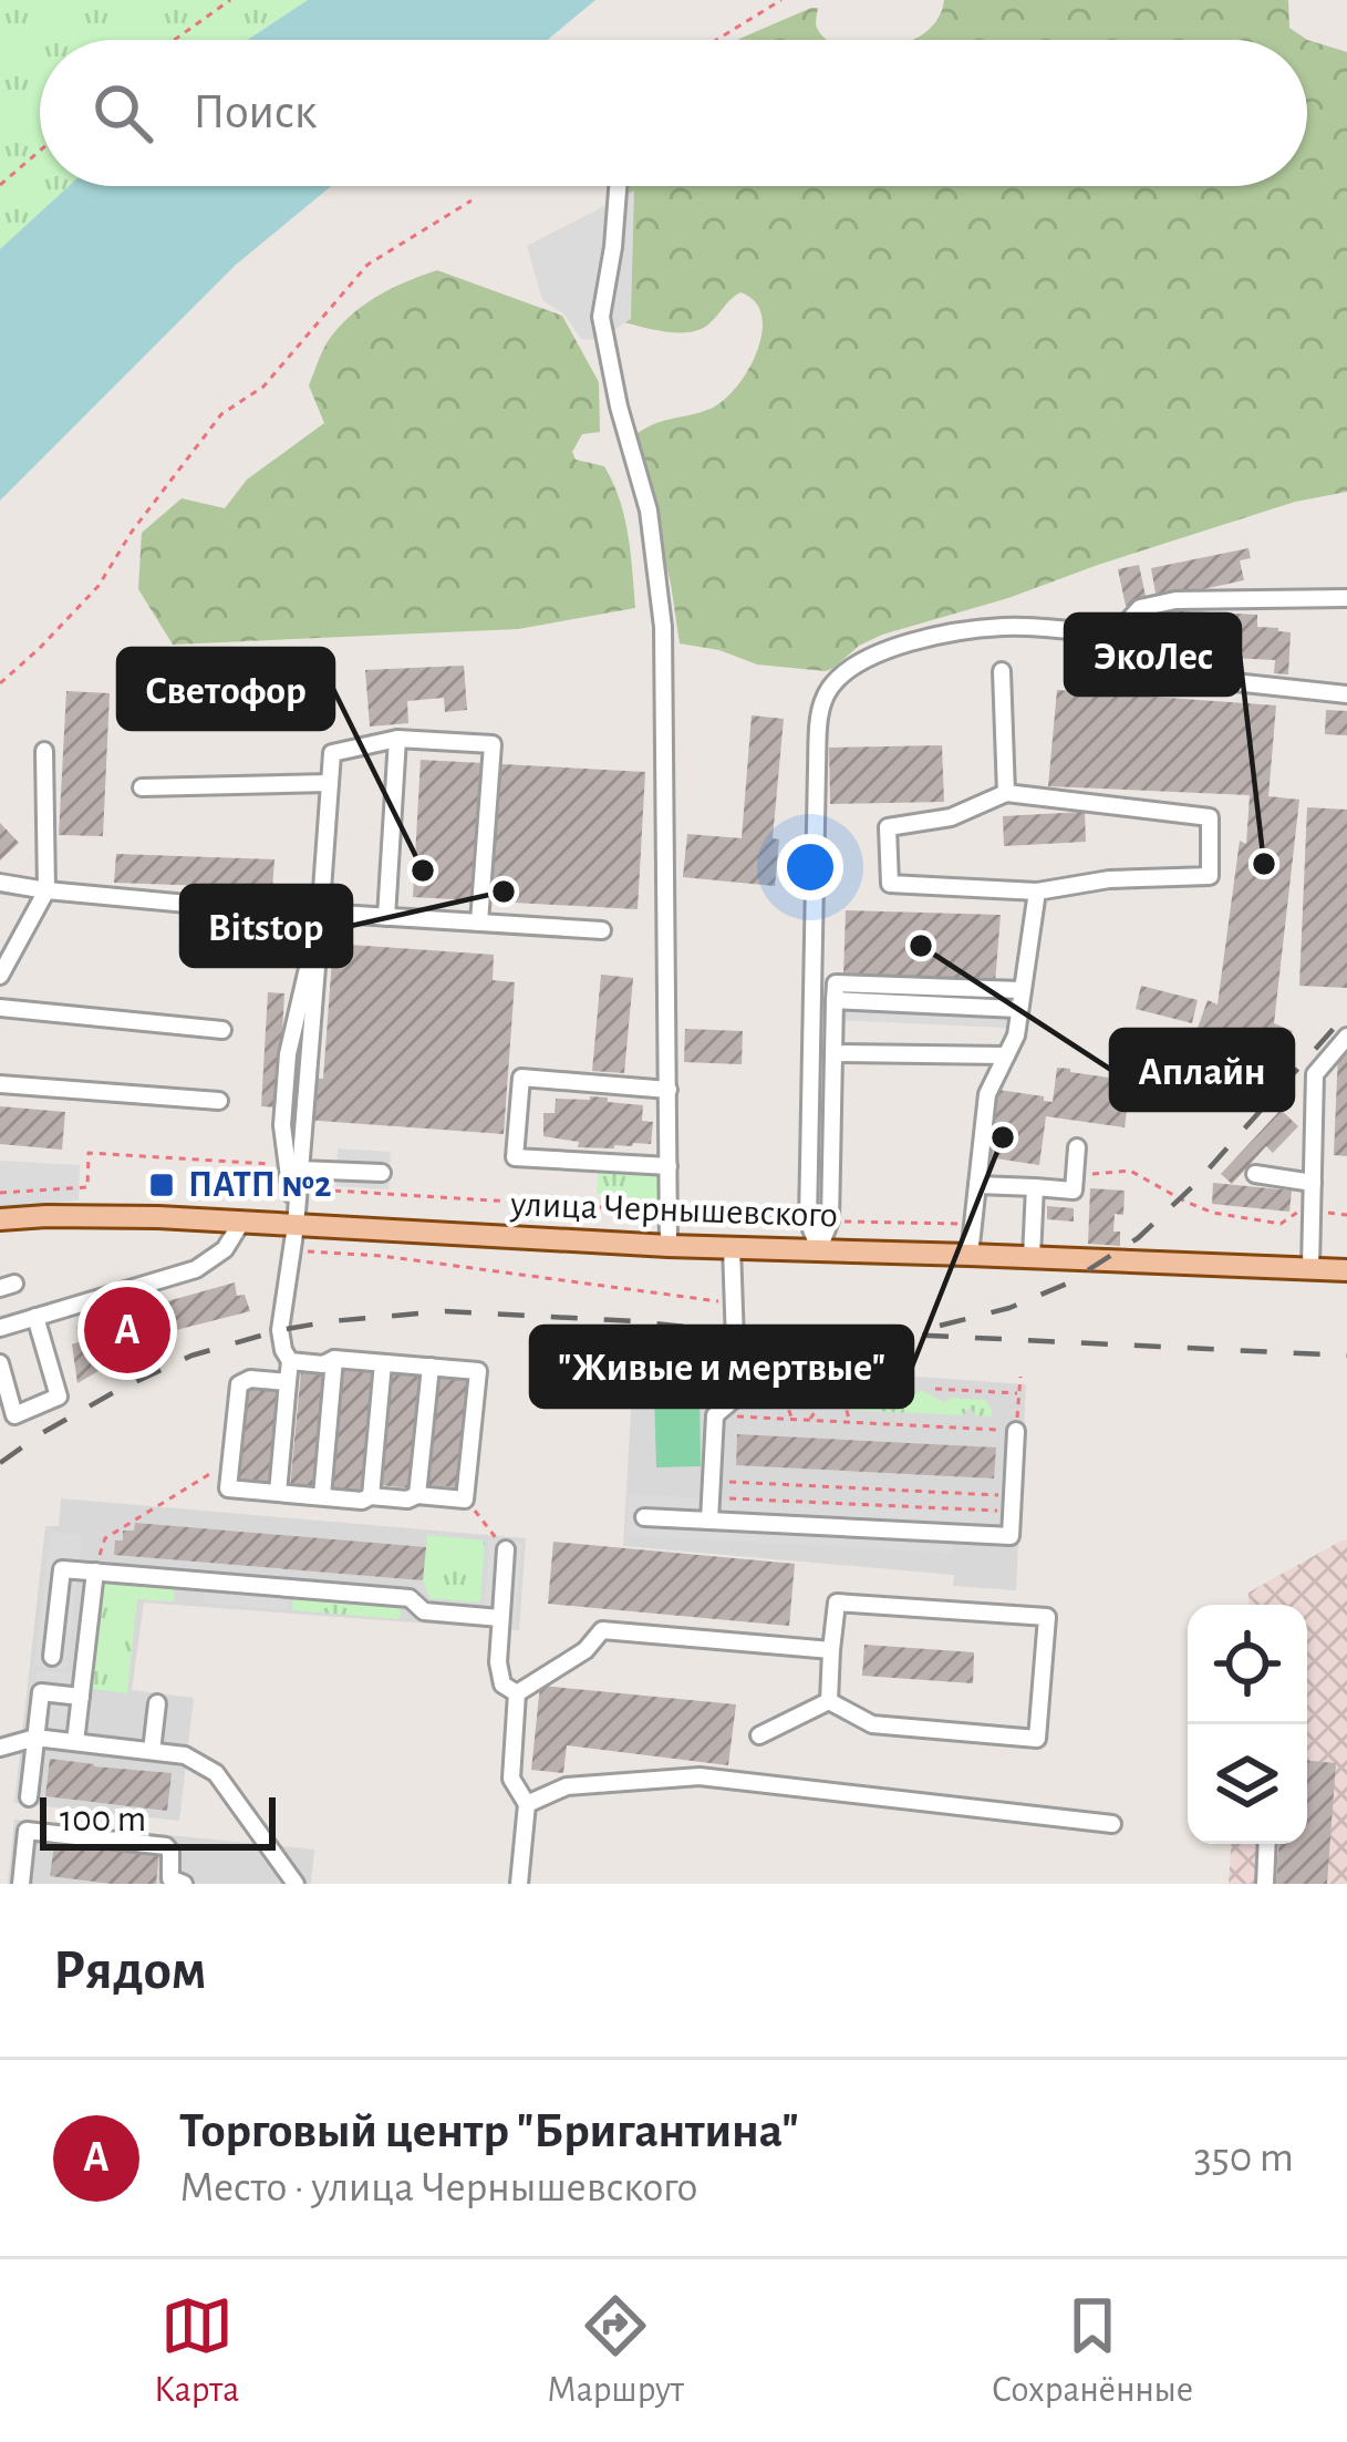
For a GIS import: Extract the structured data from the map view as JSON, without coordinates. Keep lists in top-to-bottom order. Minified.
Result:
{"streets":{"main road":["улица Чернышевского"]},"places":{"other":["ЭкоЛес","Светофор","Bitstop","Аплайн","\"Живые и мертвые\""],"transit":["ПАТП №2"]},"scale_bar":"100 m","page":{"search":"Поиск","pins":"A","scale":"100 m","heading":"Рядом","list":[{"mark":"A","name":"Торговый центр \"Бригантина\"","note":"Место · улица Чернышевского","value":"350 m"}],"nav":["Карта","Маршрут","Сохранённые"]}}
